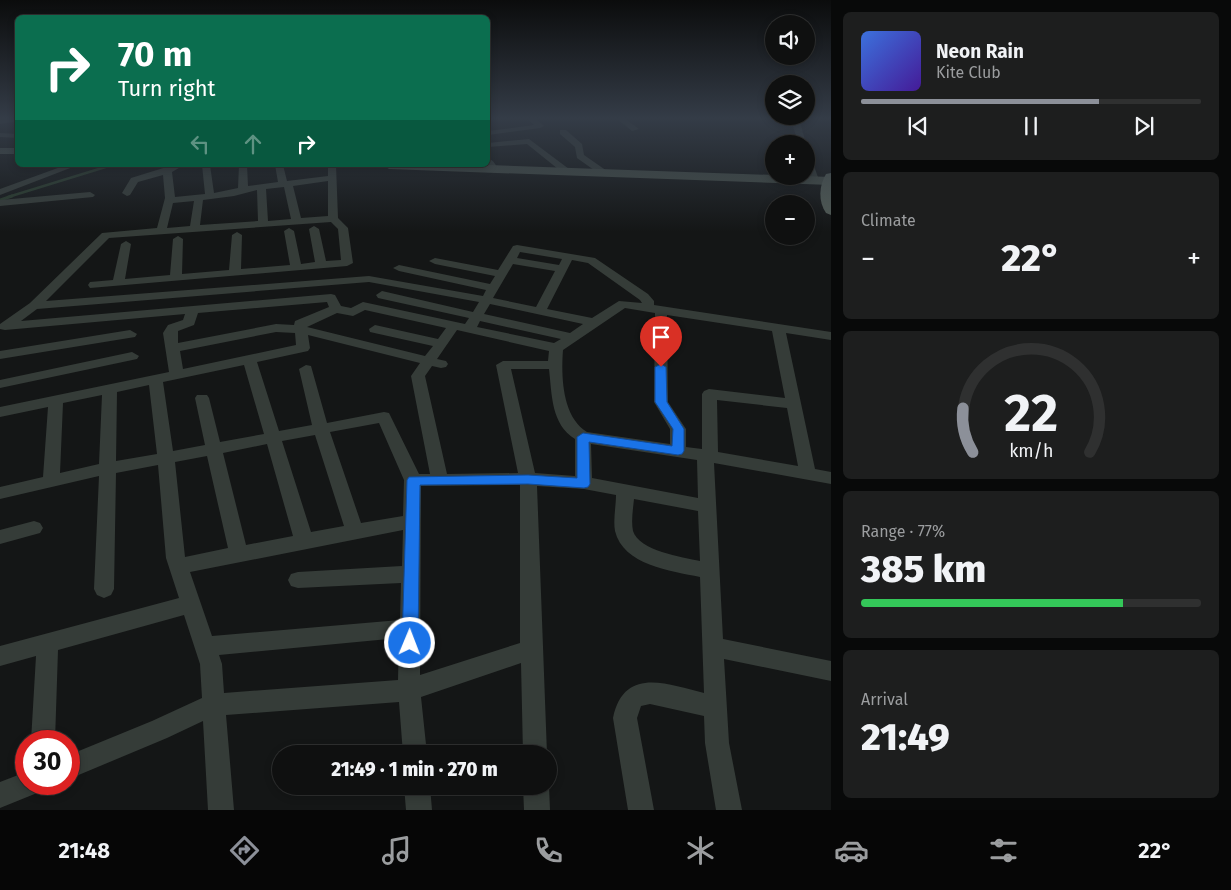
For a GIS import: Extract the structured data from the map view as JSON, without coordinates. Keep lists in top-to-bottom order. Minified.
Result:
{"page":{"map_buttons":["+","−"],"turn":["70 m","Turn right"],"song":["Neon Rain","Kite Club"],"tile":["Climate",["Range · 77%","385 km"],["Arrival","21:49"]],"heat":["−","22°","+"],"limit":"30","trip":"21:49 · 1 min · 270 m","tabs":["21:48","22°"],"gauge":["22","km/h"]}}
